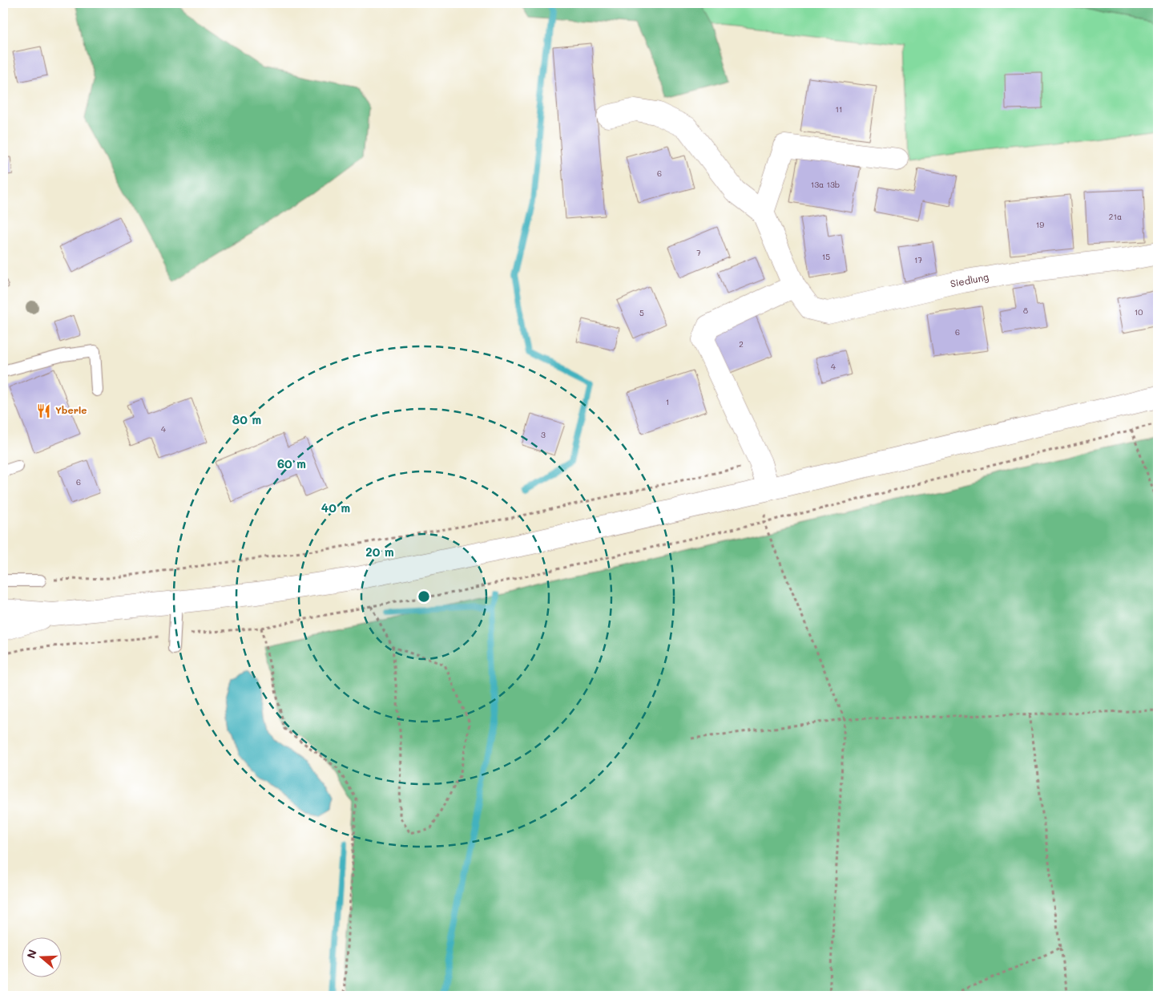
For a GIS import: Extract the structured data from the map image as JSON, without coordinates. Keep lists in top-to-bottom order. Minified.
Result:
{"streets":{"main road":["Siedlung"]},"places":{"restaurant":["Yberle"]},"house_numbers":["11","6","13a 13b","21a","19","7","15","17","8","10","5","6","2","4","1","4","3","6"],"north":"left","rings":["80 m","60 m","40 m","20 m"]}
